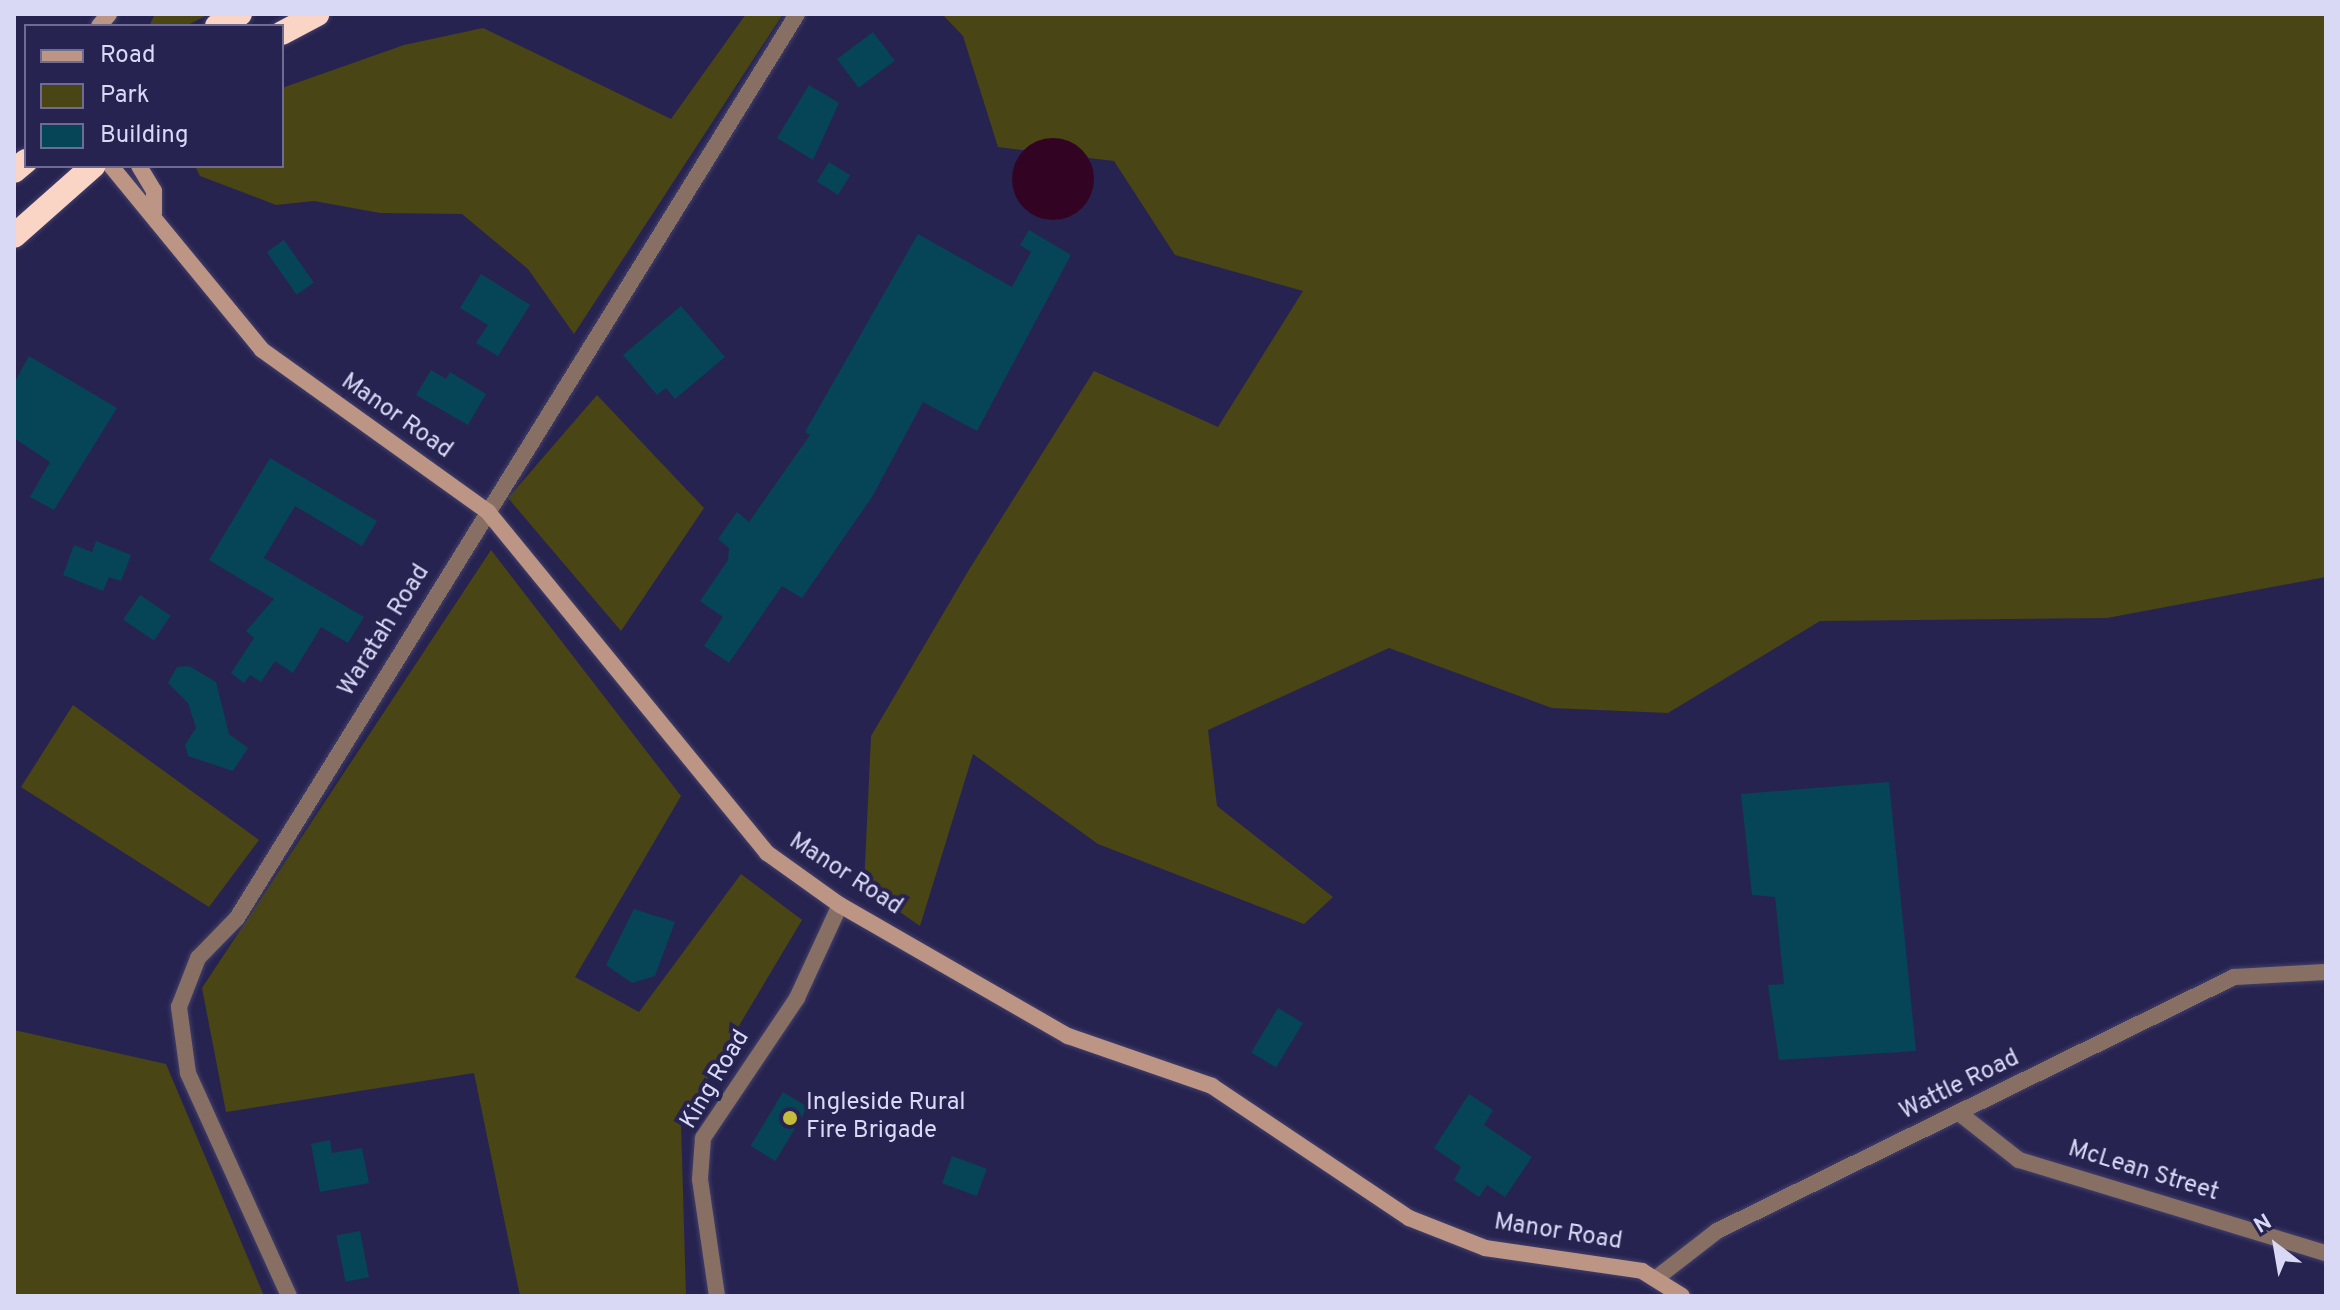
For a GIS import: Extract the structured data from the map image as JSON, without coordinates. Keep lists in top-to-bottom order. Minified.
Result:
{"streets":{"street":["Manor Road","Waratah Road","King Road","Wattle Road","McLean Street"]},"crossings":[["Manor Road","Waratah Road"],["Manor Road","King Road"],["Manor Road","Wattle Road"],["Wattle Road","McLean Street"]],"places":["Ingleside Rural Fire Brigade"],"legend":["Road","Park","Building"],"north":"top left"}
